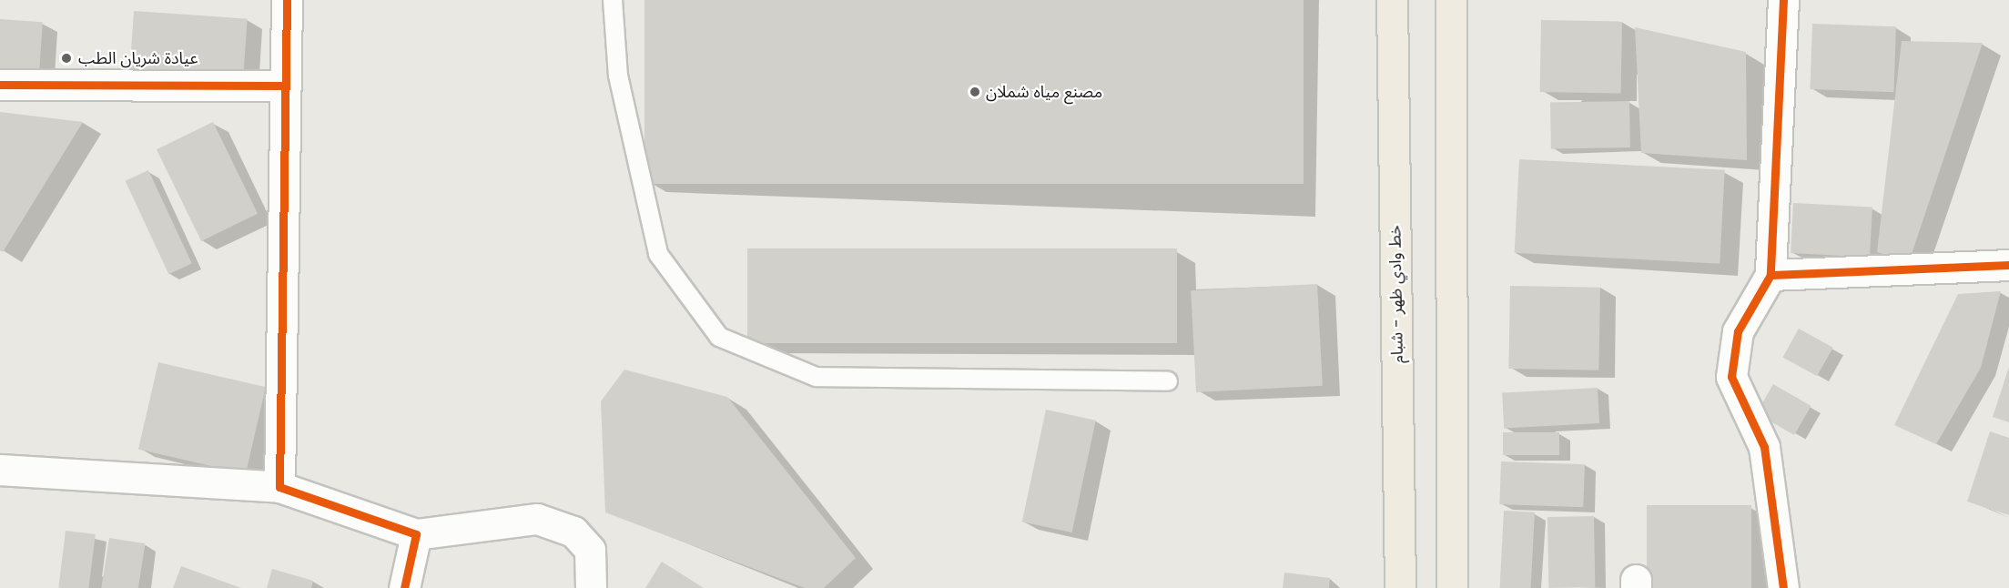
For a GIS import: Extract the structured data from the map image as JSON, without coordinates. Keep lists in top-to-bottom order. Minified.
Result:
{"streets":{"main road":["خط وادي ظهر - شبام"]},"places":["عيادة شريان الطب","مصنع مياه شملان"]}
